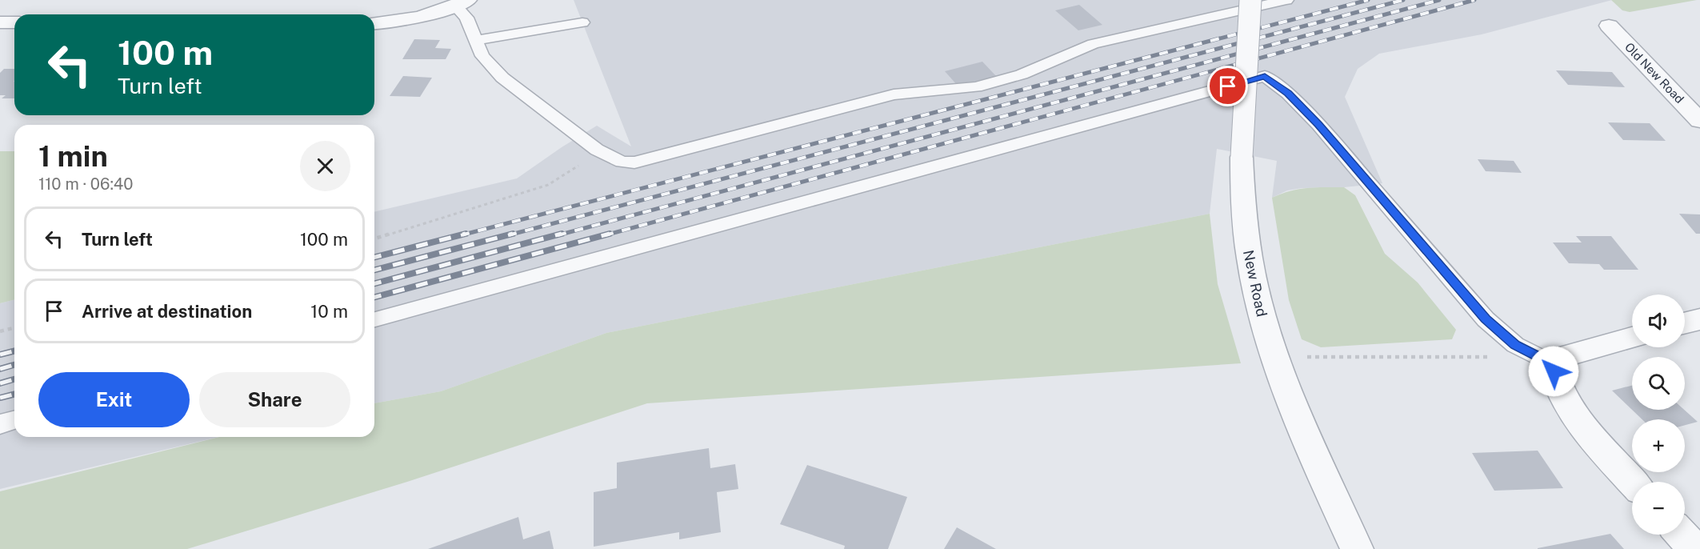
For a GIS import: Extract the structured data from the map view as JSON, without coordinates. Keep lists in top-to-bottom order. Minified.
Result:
{"streets":{"street":["Old New Road","New Road"]},"page":{"turn":["100 m","Turn left"],"heading":["1 min","110 m · 06:40"],"list":[{"name":"Turn left","value":"100 m"},{"name":"Arrive at destination","value":"10 m"}],"map_buttons":["+","−"],"buttons":["Exit","Share"]}}
